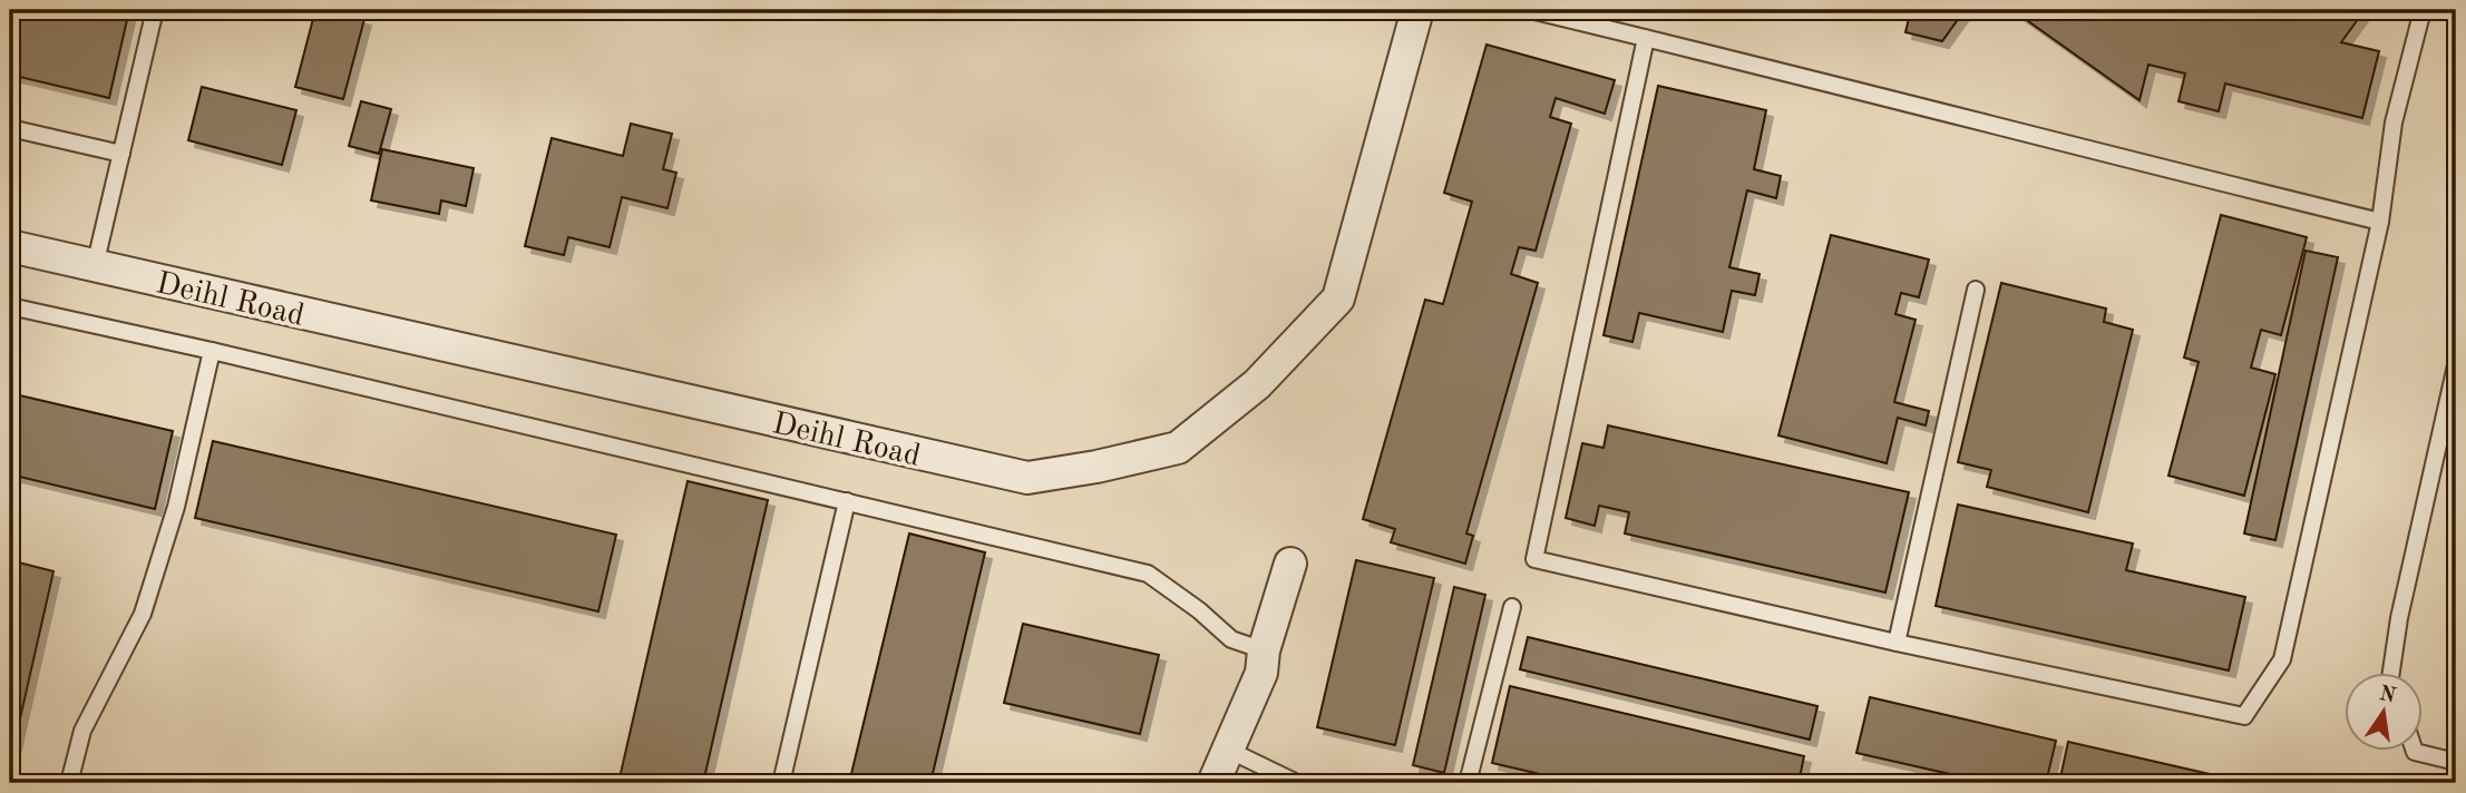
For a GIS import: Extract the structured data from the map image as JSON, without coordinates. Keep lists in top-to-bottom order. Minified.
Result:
{"streets":{"street":["Deihl Road"]},"north":"top"}
